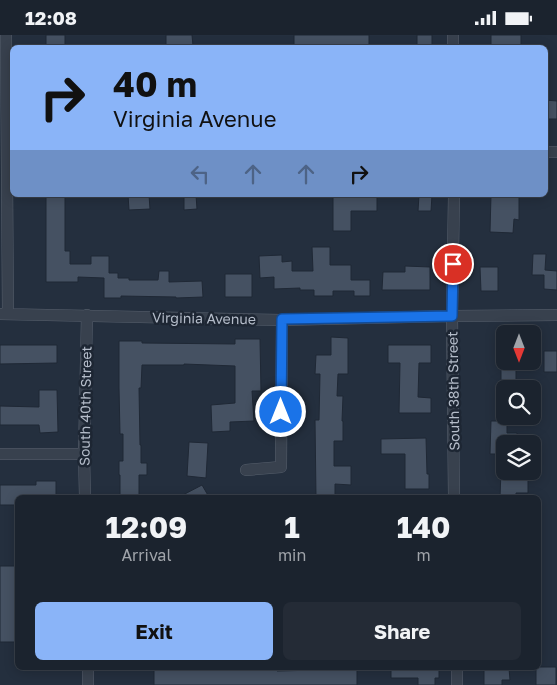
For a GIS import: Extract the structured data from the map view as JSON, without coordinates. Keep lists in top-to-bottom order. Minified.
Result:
{"streets":{"street":["Virginia Avenue","South 38th Street","South 40th Street"]},"crossings":[["Virginia Avenue","South 38th Street"],["Virginia Avenue","South 40th Street"]],"north":"bottom","page":{"status":"12:08","turn":["40 m","Virginia Avenue"],"eta":["12:09","Arrival","1","min","140","m"],"buttons":["Exit","Share"]}}
